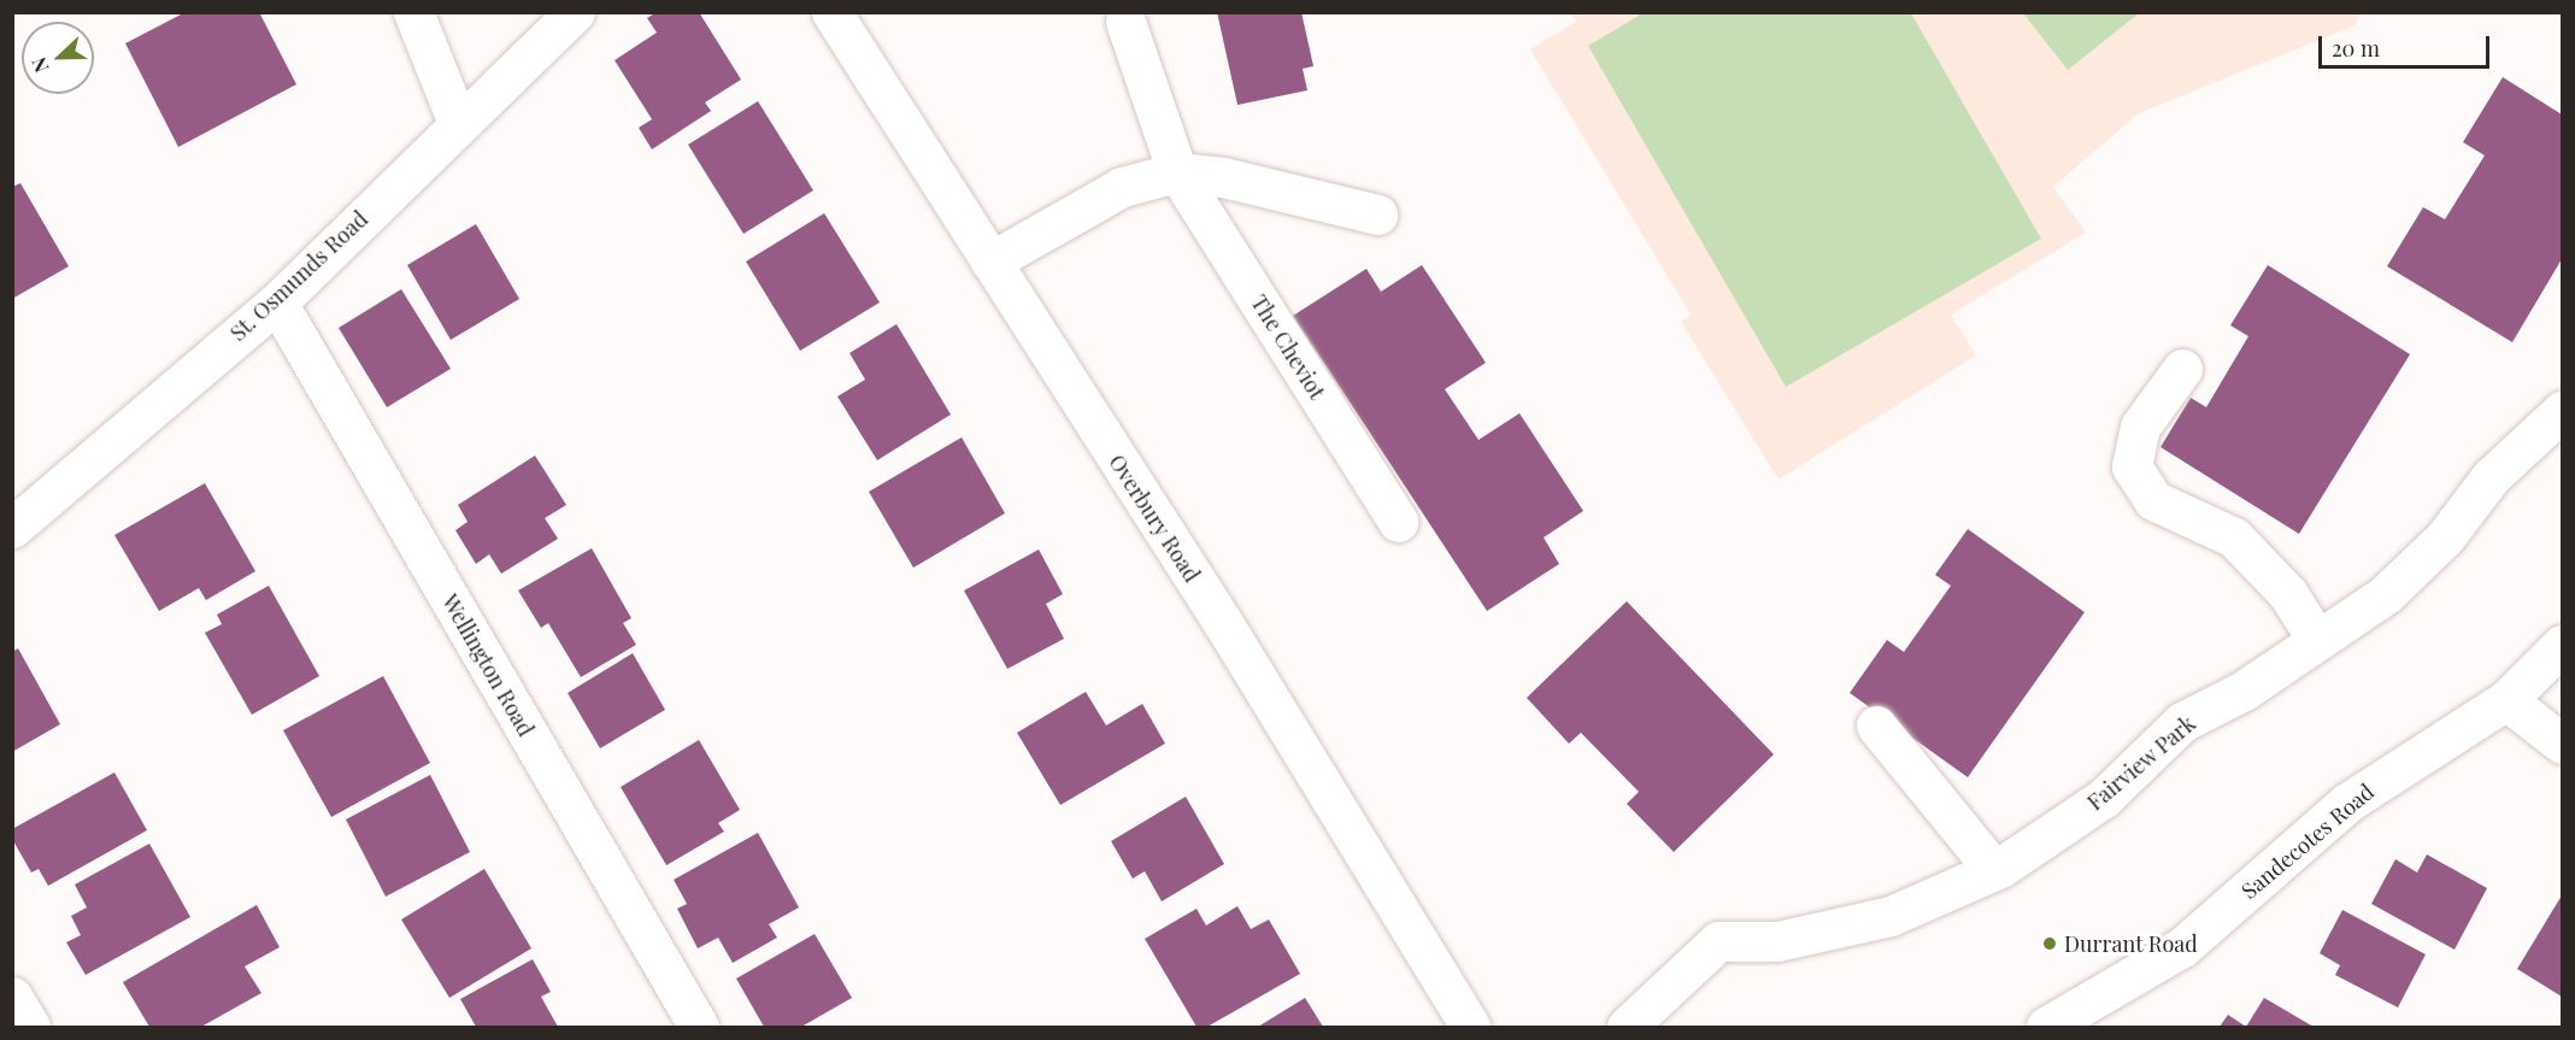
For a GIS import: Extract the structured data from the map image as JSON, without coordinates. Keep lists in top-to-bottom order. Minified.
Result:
{"streets":{"street":["St. Osmunds Road","The Cheviot","Overbury Road","Wellington Road","Fairview Park","Sandecotes Road"]},"crossings":[["St. Osmunds Road","Wellington Road"]],"places":["Durrant Road"],"scale_bar":"20 m","north":"left"}
